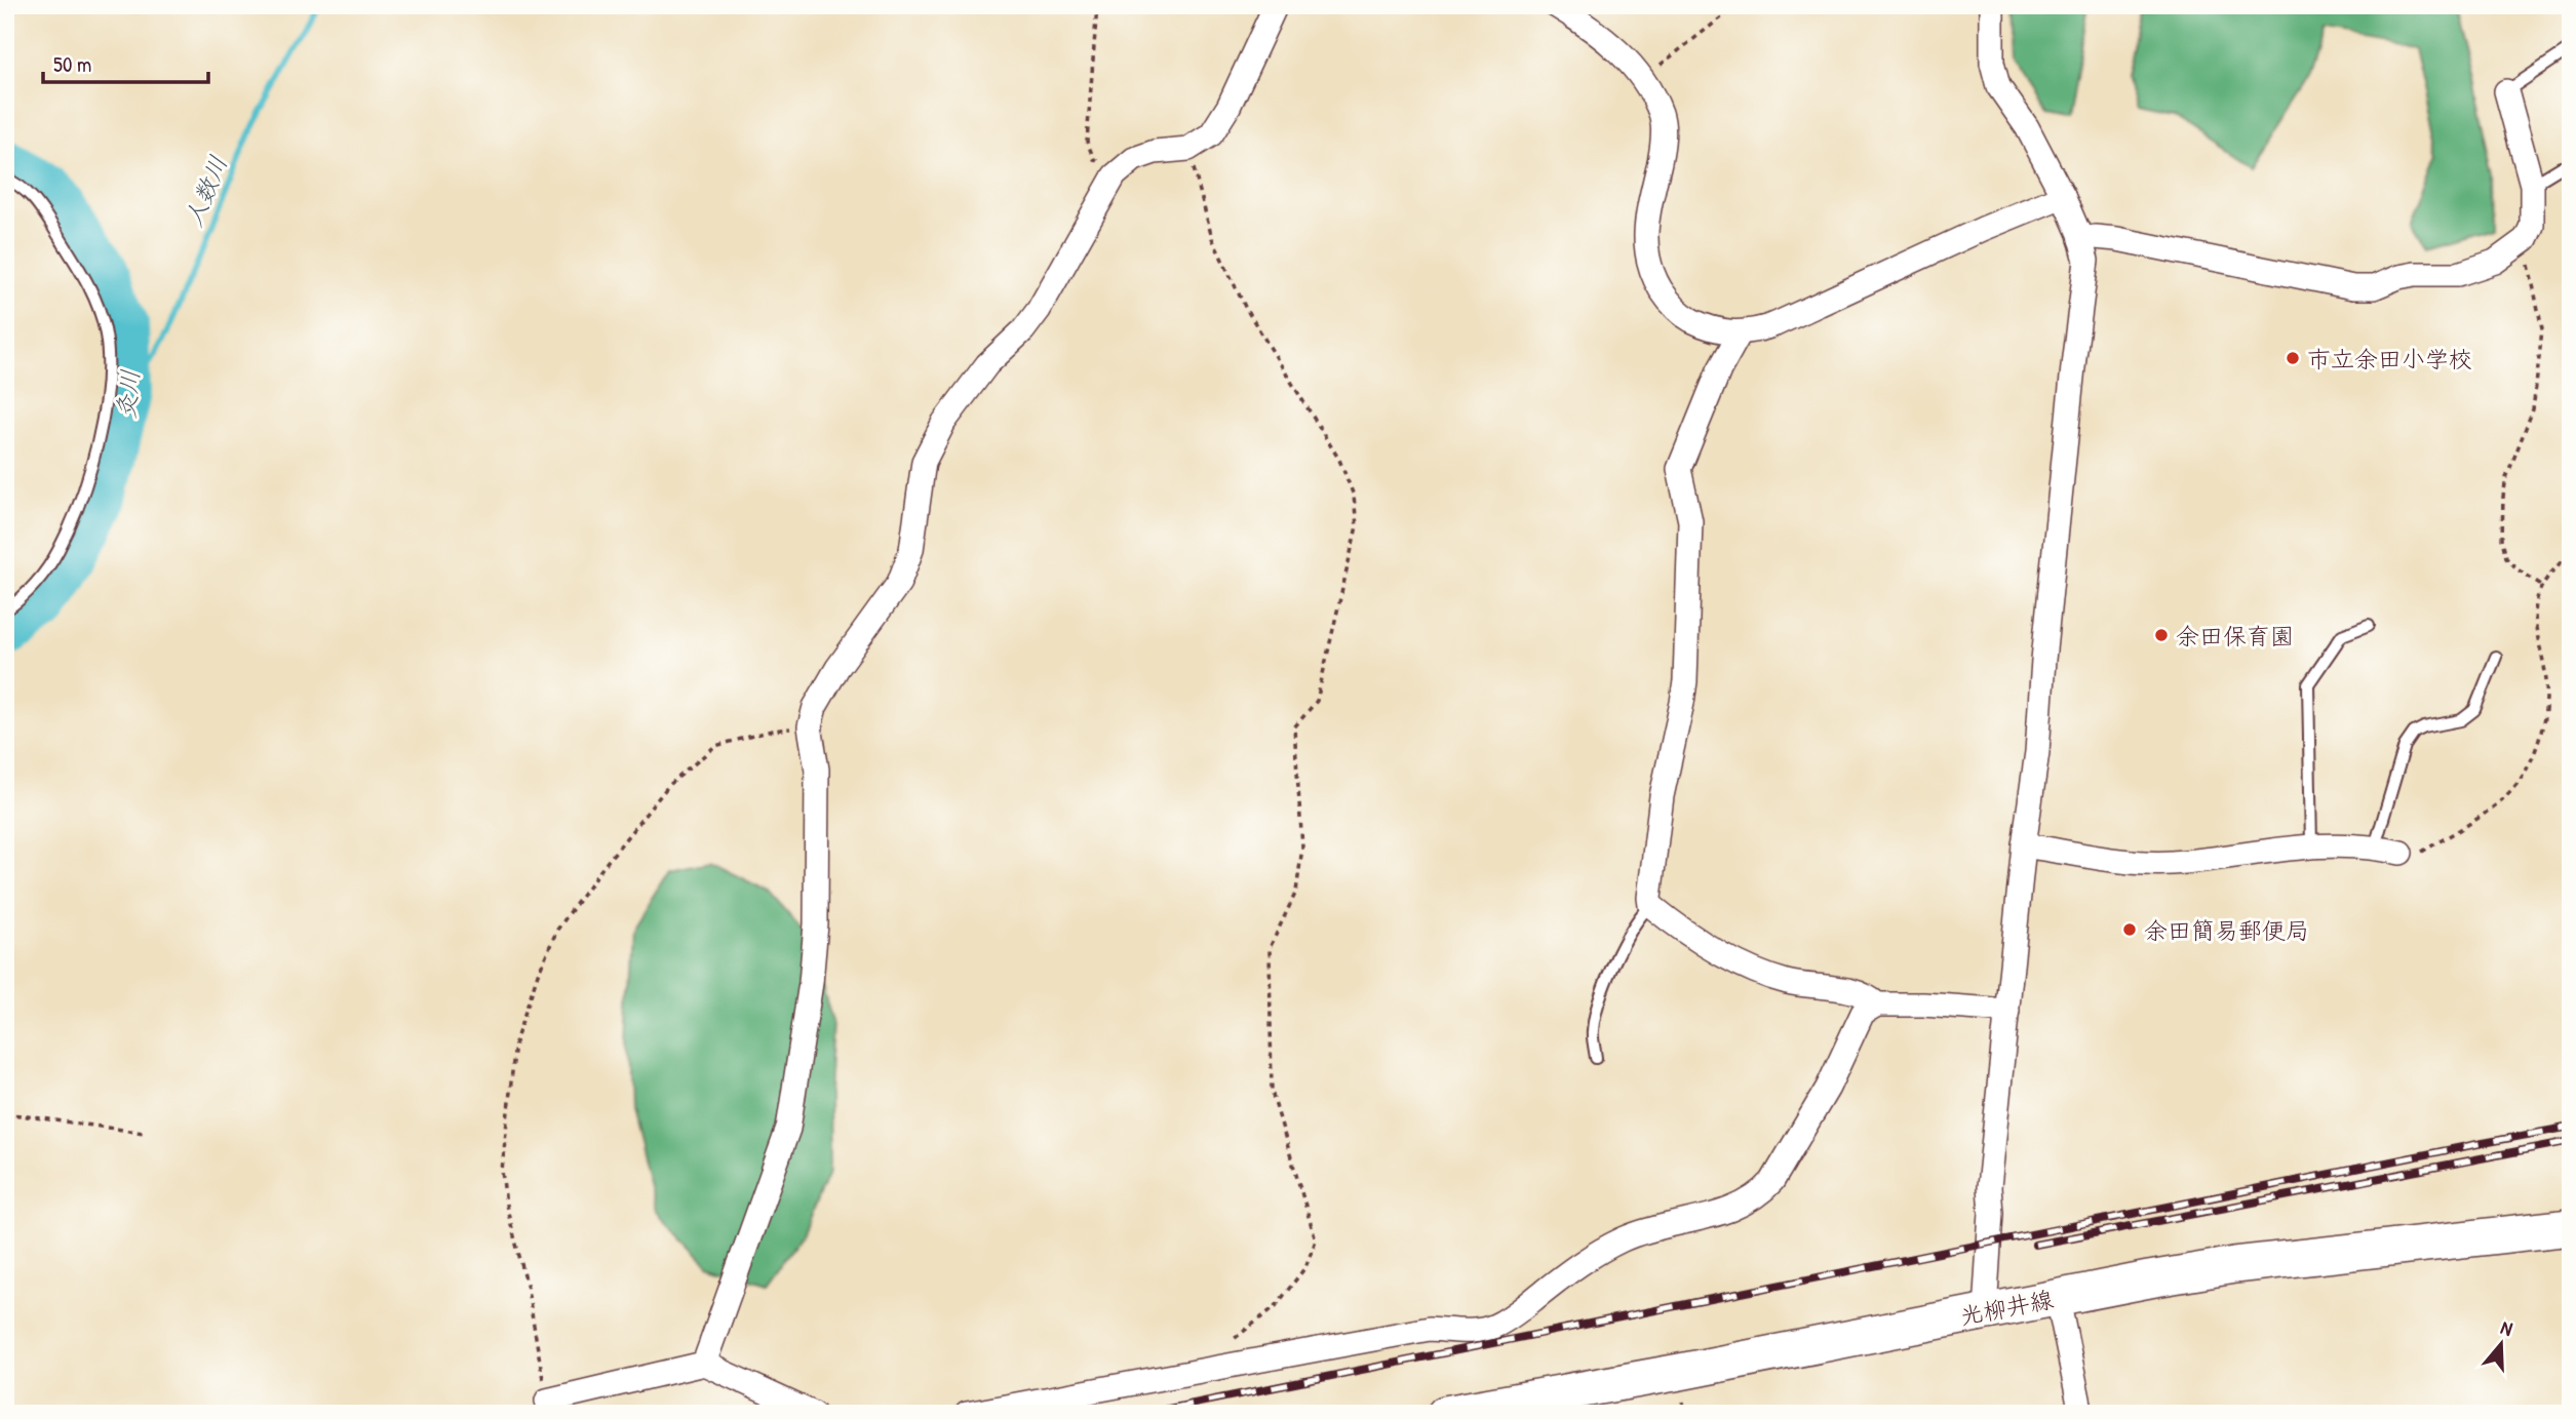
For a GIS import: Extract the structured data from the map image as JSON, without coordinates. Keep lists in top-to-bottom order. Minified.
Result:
{"streets":{"main road":["光柳井線"]},"water":["人数川","灸川"],"places":["市立余田小学校","余田保育園","余田簡易郵便局"],"scale_bar":"50 m","north":"top"}
